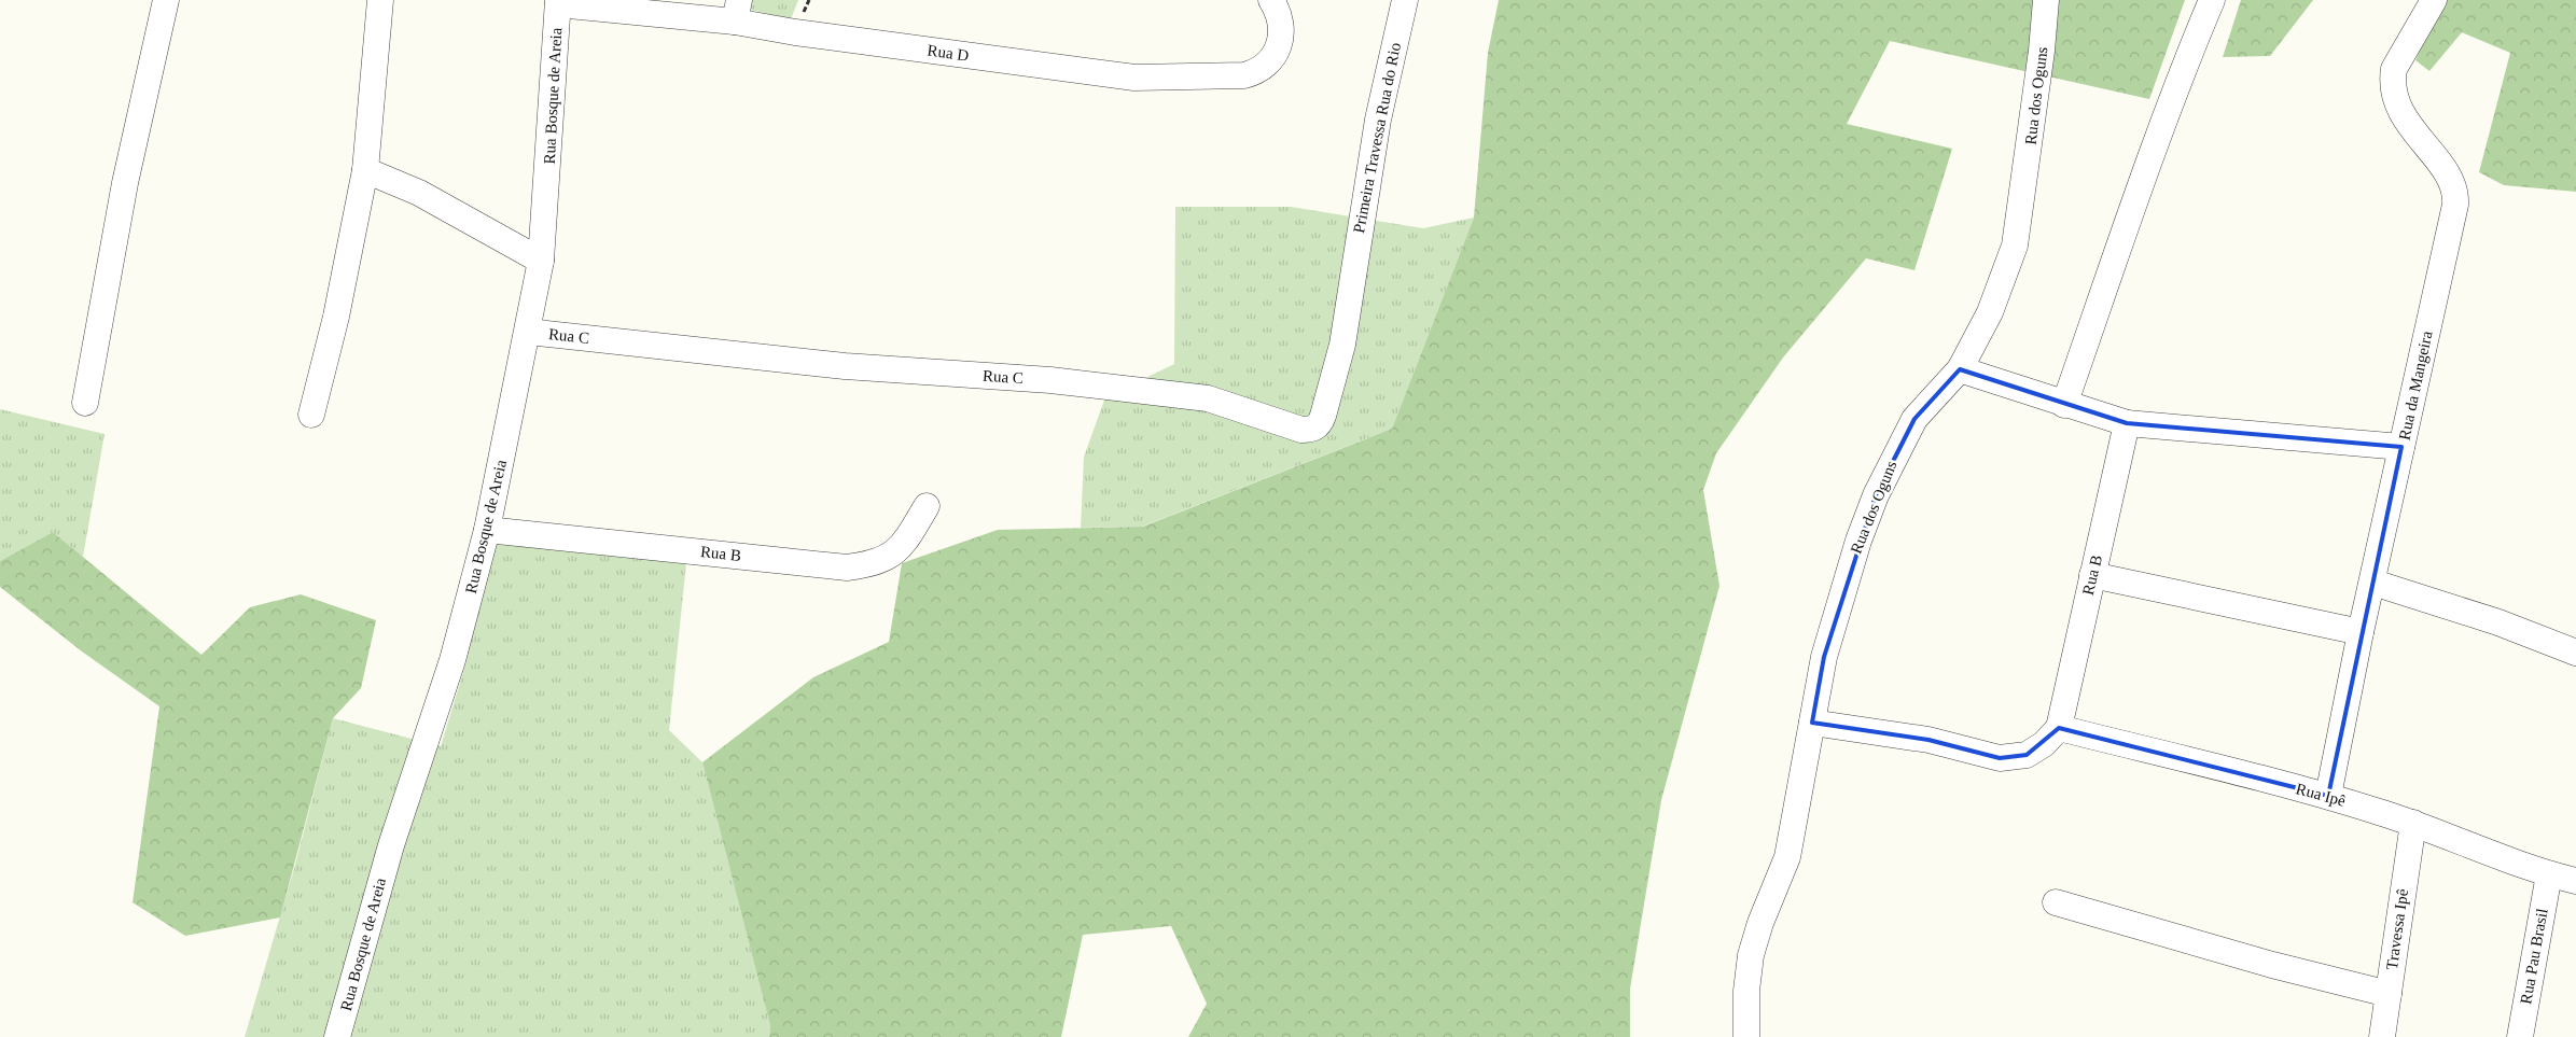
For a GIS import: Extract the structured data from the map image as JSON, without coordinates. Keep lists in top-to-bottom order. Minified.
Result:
{"streets":{"street":["Rua D","Rua Bosque de Areia","Rua dos Oguns","Primeira Travessa Rua do Rio","Rua C","Rua da Mangeira","Rua B","Rua Ipê","Travessa Ipê","Rua Pau Brasil"]},"crossings":[["Rua D","Rua Bosque de Areia"],["Rua Bosque de Areia","Rua C"],["Rua Bosque de Areia","Rua B"],["Primeira Travessa Rua do Rio","Rua C"],["Rua da Mangeira","Rua Ipê"],["Rua B","Rua Ipê"],["Rua Ipê","Travessa Ipê"],["Rua Ipê","Rua Pau Brasil"]]}
